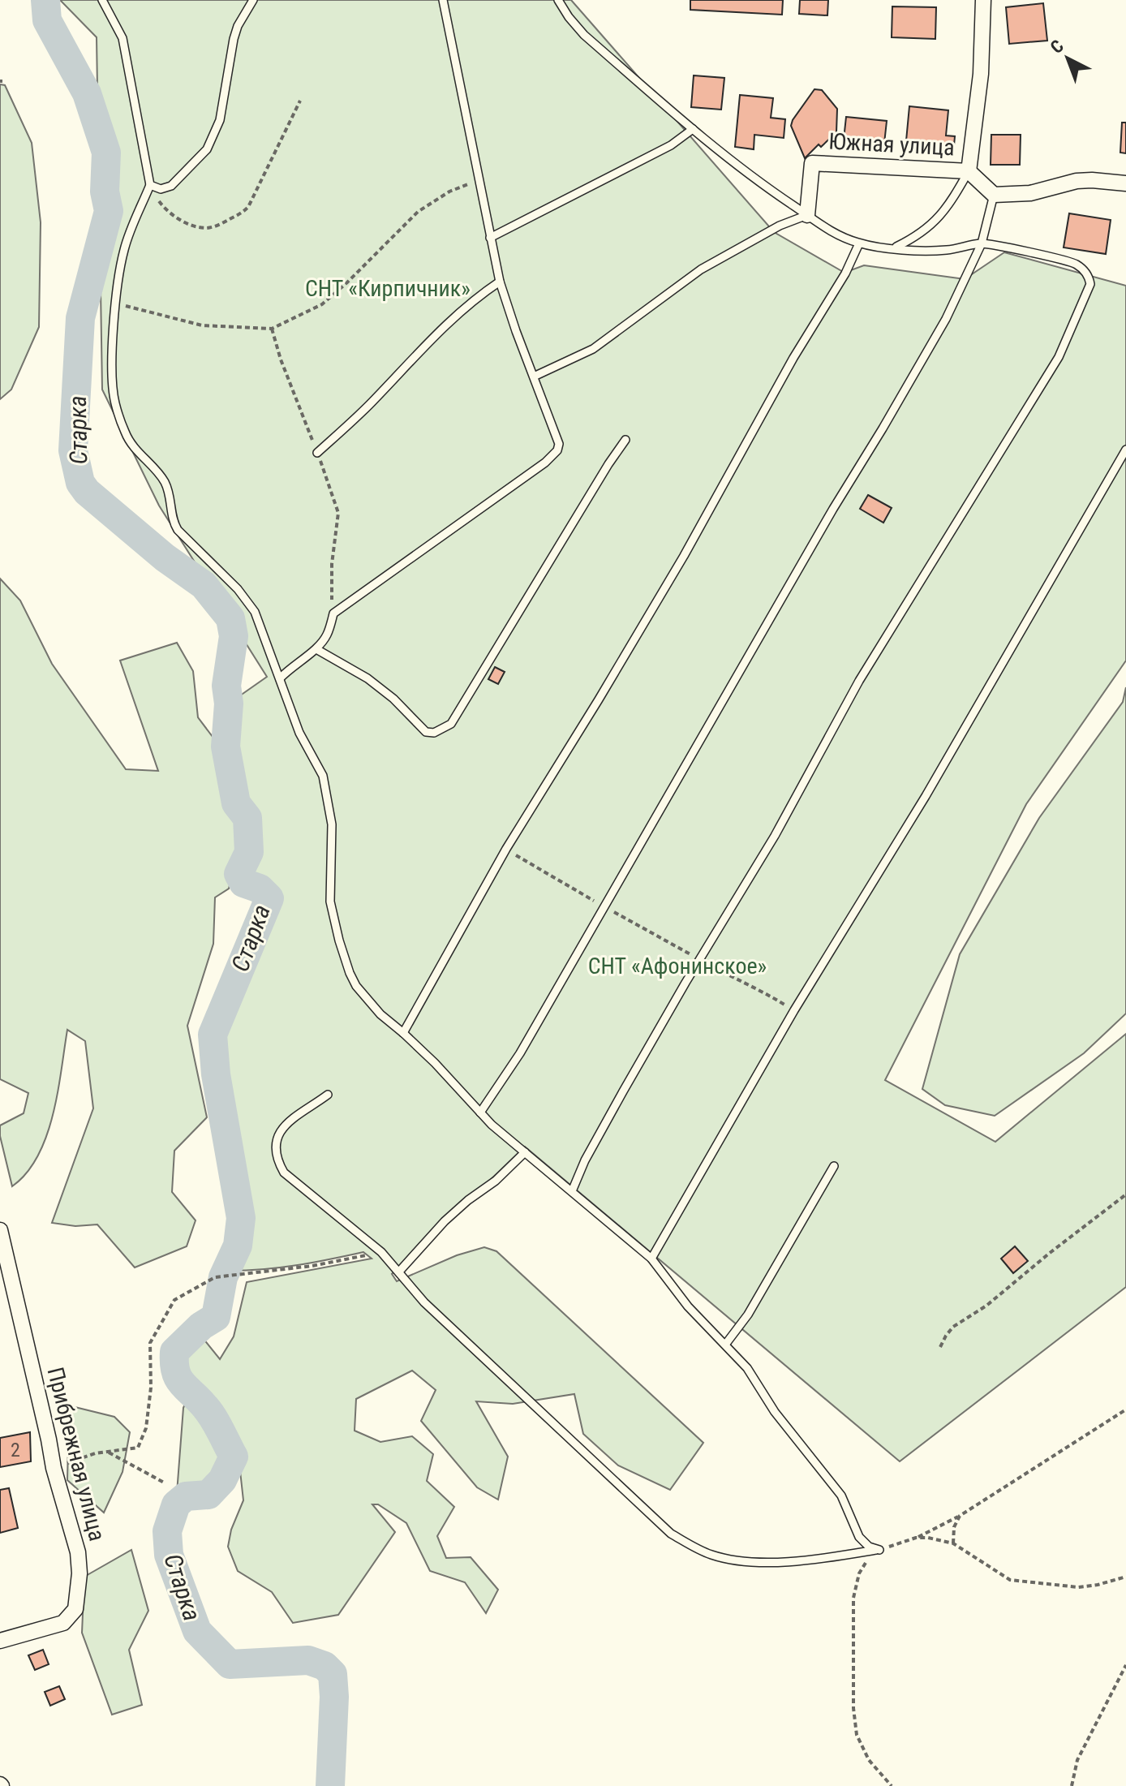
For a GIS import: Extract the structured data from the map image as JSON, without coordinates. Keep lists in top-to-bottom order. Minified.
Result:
{"streets":{"street":["Южная улица","Прибрежная улица"]},"water":["Старка"],"parks":["СНТ «Кирпичник»","СНТ «Афонинское»"],"house_numbers":["2"],"north":"top left"}
